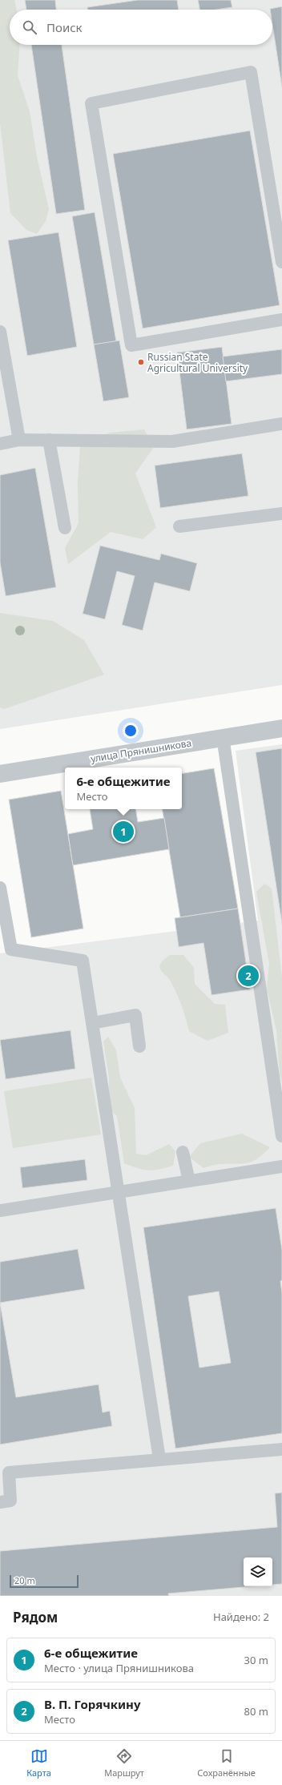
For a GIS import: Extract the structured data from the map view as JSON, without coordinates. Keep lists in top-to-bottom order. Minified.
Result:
{"streets":{"street":["улица Прянишникова"]},"places":["Russian State Agricultural University"],"scale_bar":"20 m","page":{"search":"Поиск","popup":["6-е общежитие","Место"],"pins":["1","2"],"scale":"20 m","heading":["Рядом","Найдено: 2"],"list":[{"mark":"1","name":"6-е общежитие","note":"Место · улица Прянишникова","value":"30 m"},{"mark":"2","name":"В. П. Горячкину","note":"Место","value":"80 m"}],"nav":["Карта","Маршрут","Сохранённые"]}}
